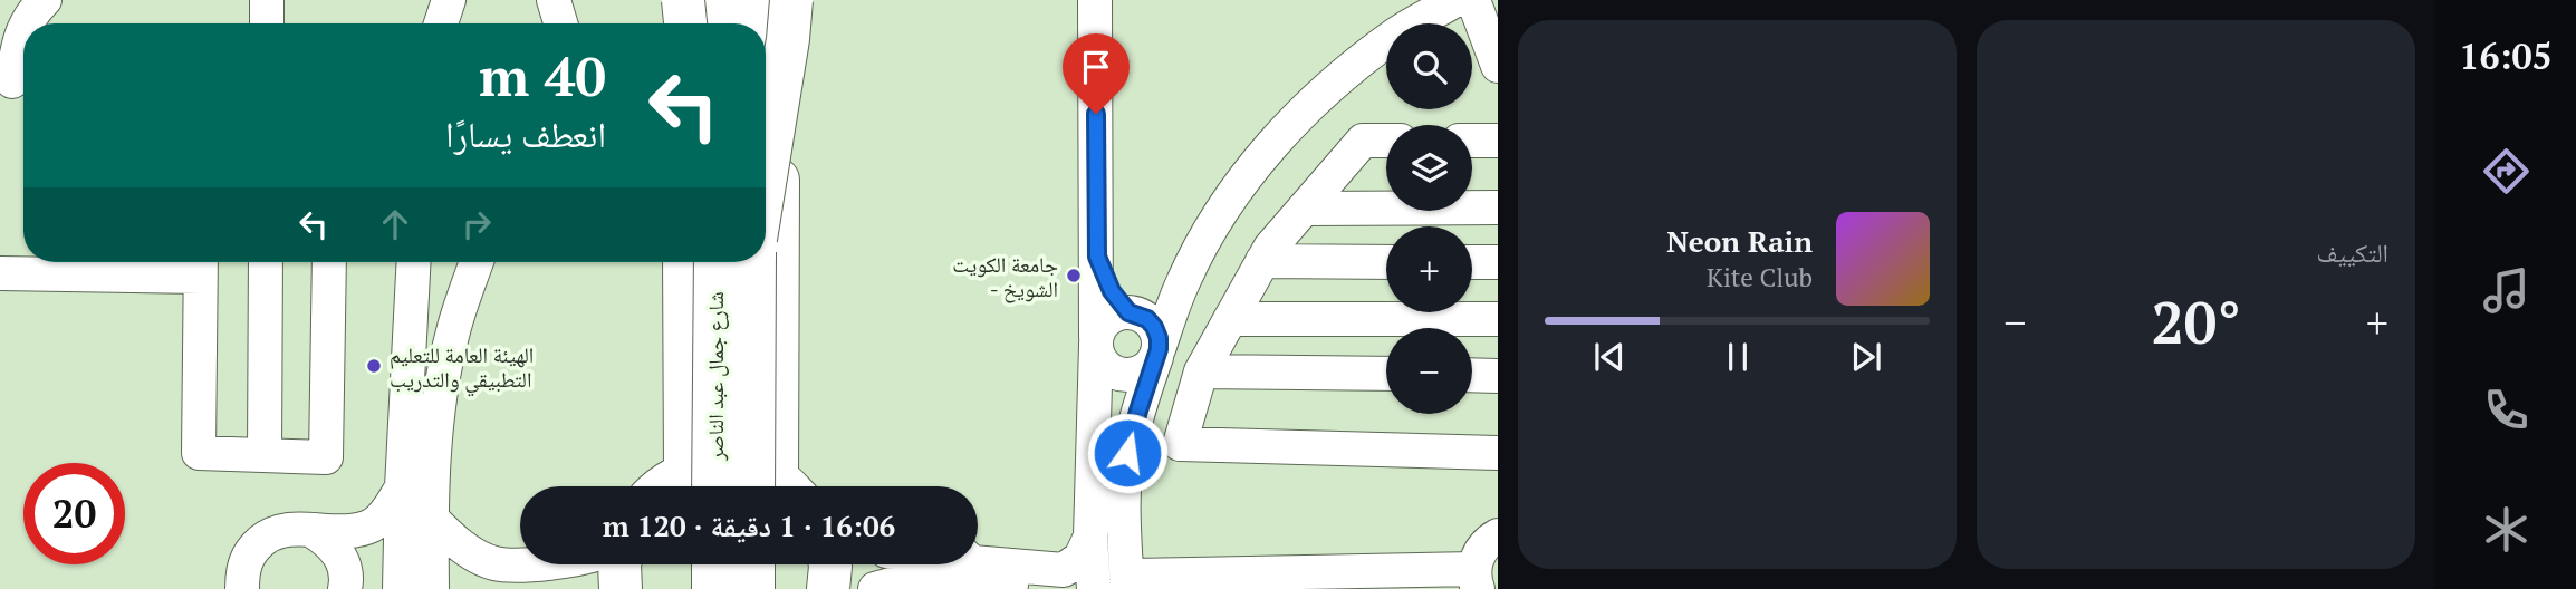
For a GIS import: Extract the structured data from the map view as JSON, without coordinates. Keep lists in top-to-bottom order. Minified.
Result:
{"streets":{"main road":["شارع جمال عبد الناصر"]},"places":["جامعة الكويت - الشويخ","الهيئة العامة للتعليم التطبيقي والتدريب"],"page":{"tabs":"16:05","tile":"التكييف","map_buttons":["+","−"],"turn":["40 m","انعطف يسارًا"],"song":["Neon Rain","Kite Club"],"heat":["−","20°","+"],"limit":"20","trip":"16:06 · 1 دقيقة · 120 m"}}
